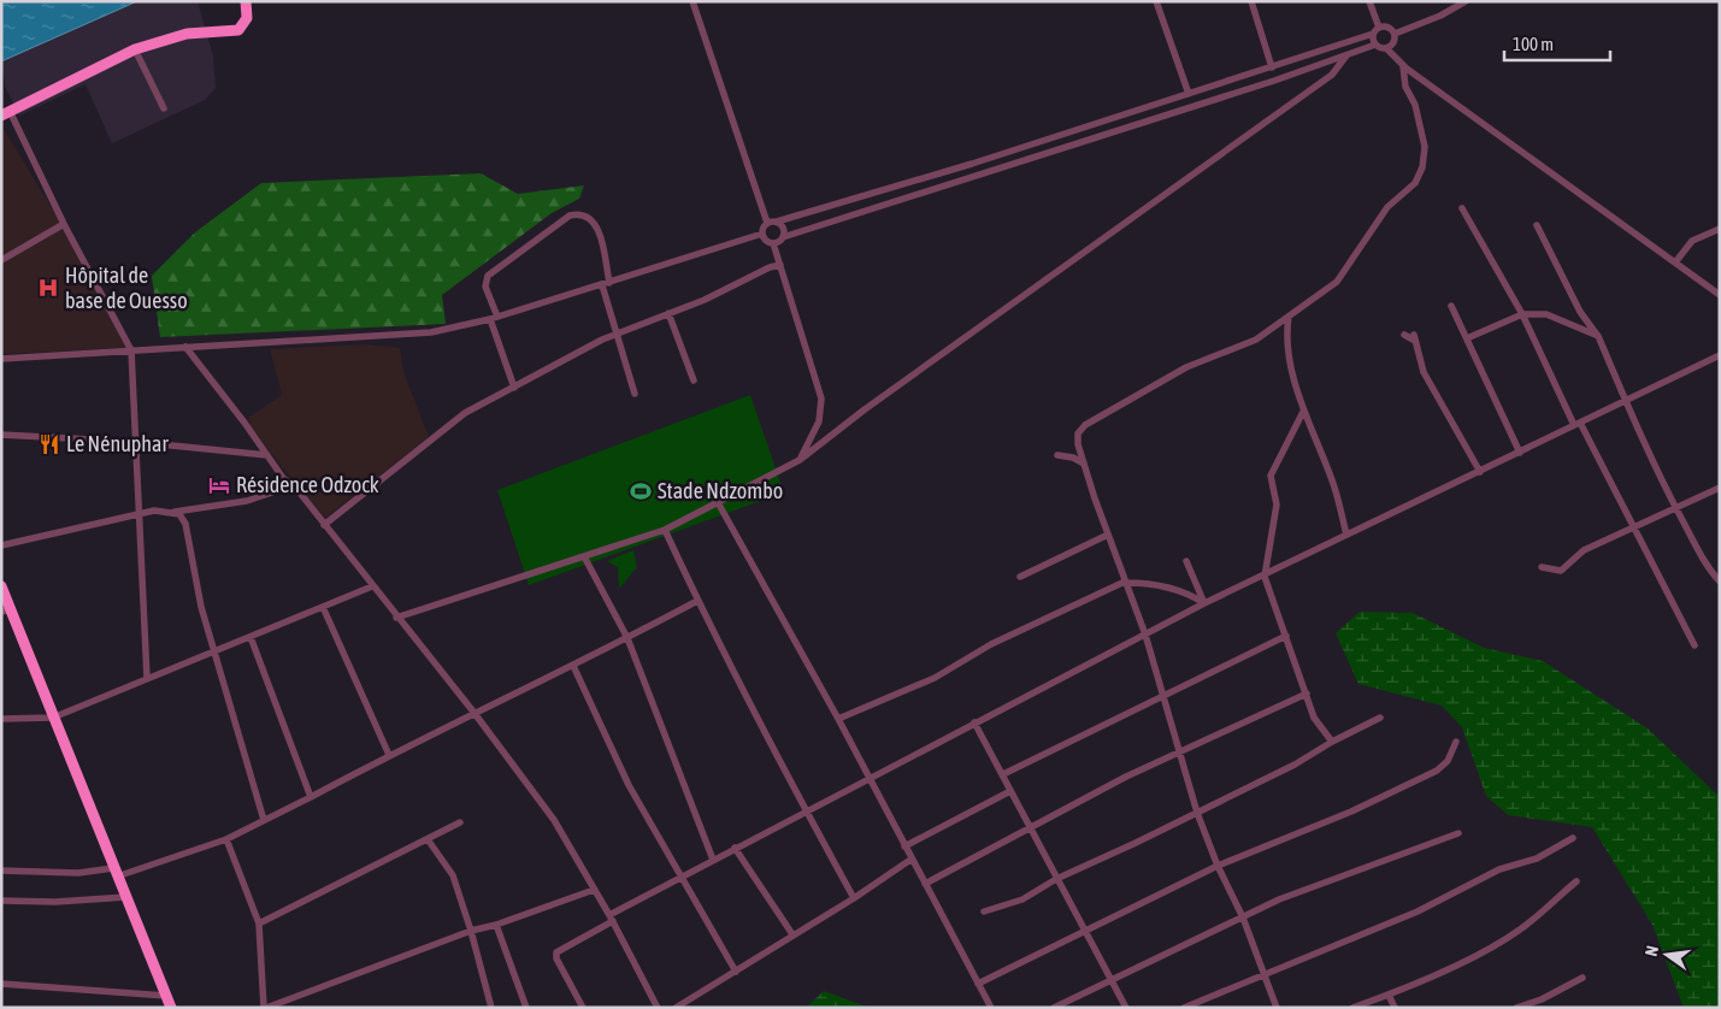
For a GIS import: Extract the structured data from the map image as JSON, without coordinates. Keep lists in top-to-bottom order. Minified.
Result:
{"places":{"hospital":["Hôpital de base de Ouesso"],"restaurant":["Le Nénuphar"],"hotel":["Résidence Odzock"],"sports":["Stade Ndzombo"]},"scale_bar":"100 m","north":"left"}
